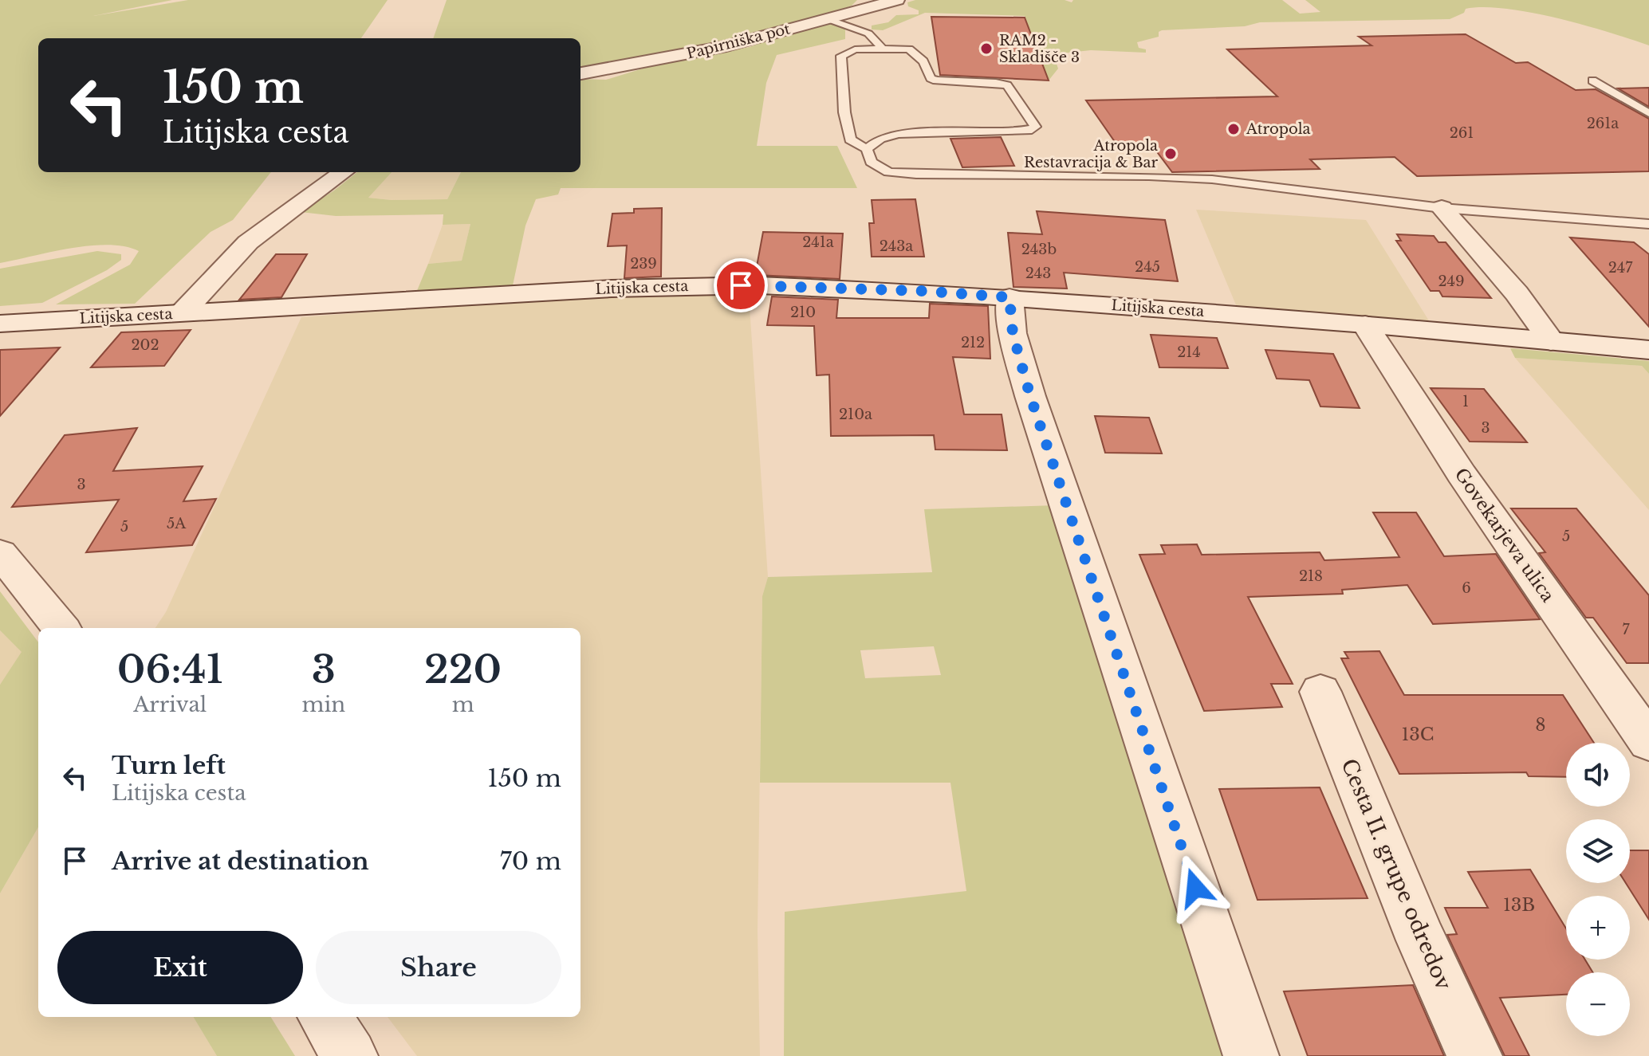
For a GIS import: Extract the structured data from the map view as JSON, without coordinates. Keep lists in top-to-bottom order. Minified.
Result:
{"streets":{"street":["Papirniška pot","Litijska cesta","Govekarjeva ulica","Cesta II. grupe odredov"]},"crossings":[["Litijska cesta","Govekarjeva ulica"]],"places":["RAM2 - Skladišče 3","Atropola","Atropola Restavracija & Bar"],"house_numbers":["261a","261","241a","243a","243b","239","245","247","243","249","210","212","202","214","1","210a","3","3","5A","5","5","218","6","7","8","13C","13B"],"page":{"turn":["150 m","Litijska cesta"],"eta":["06:41","Arrival","3","min","220","m"],"list":[{"name":"Turn left","note":"Litijska cesta","value":"150 m"},{"name":"Arrive at destination","value":"70 m"}],"map_buttons":["+","−"],"buttons":["Exit","Share"]}}
